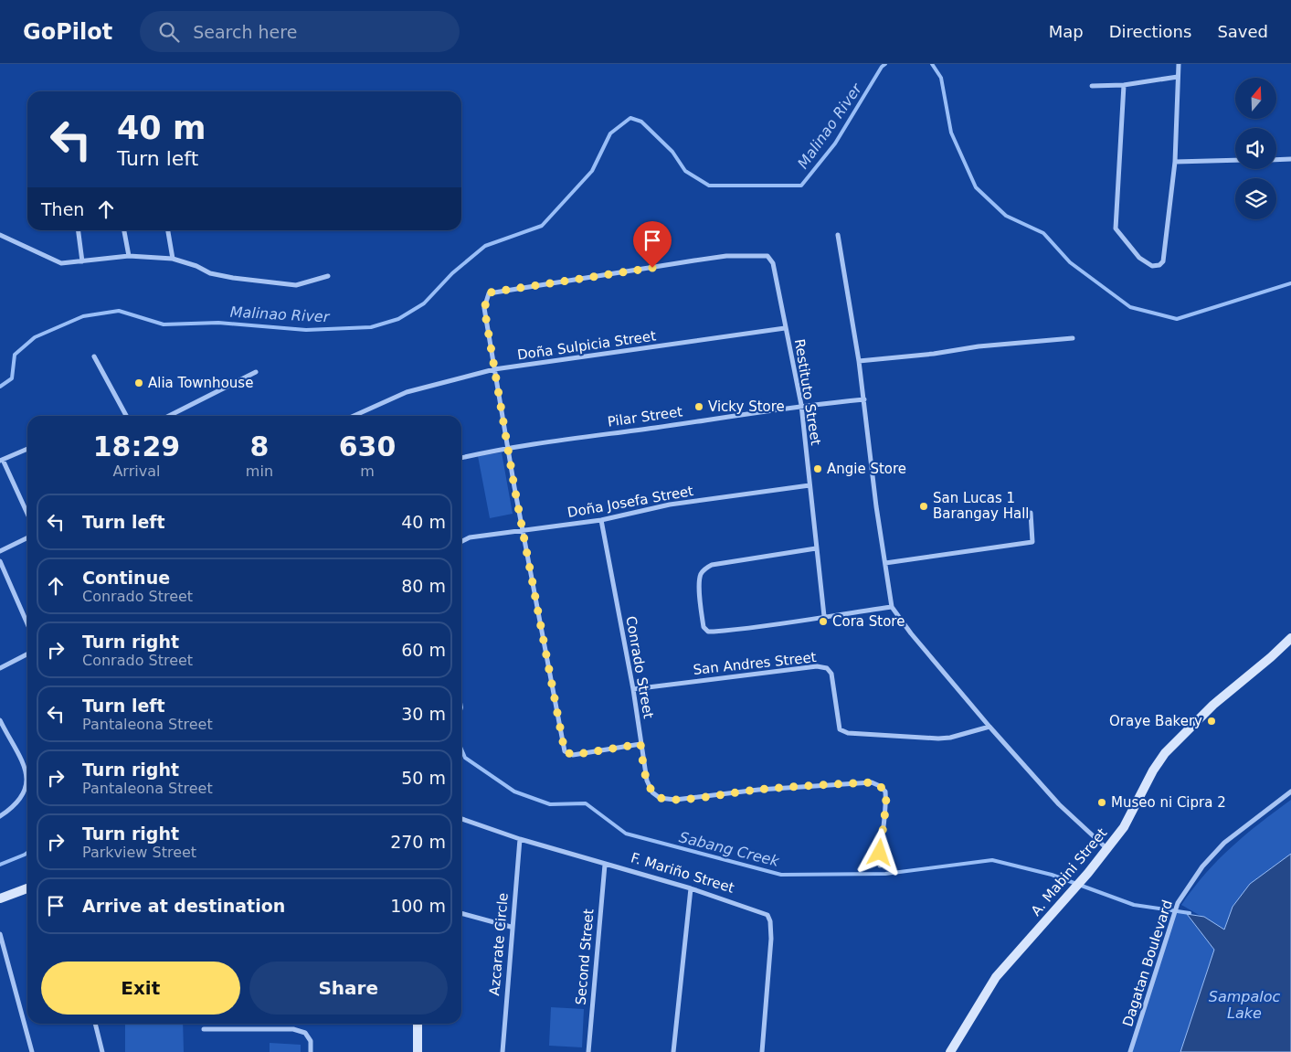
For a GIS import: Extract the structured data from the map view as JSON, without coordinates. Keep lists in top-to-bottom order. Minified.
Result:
{"streets":{"street":["Doña Sulpicia Street","Restituto Street","Pilar Street","Doña Josefa Street","San Andres Street","Conrado Street","A. Mabini Street","F. Mariño Street","Azcarate Circle","Second Street","Dagatan Boulevard"]},"crossings":[["Doña Sulpicia Street","Restituto Street"],["Restituto Street","Pilar Street"],["Restituto Street","Doña Josefa Street"],["Doña Josefa Street","Conrado Street"],["San Andres Street","Conrado Street"],["F. Mariño Street","Azcarate Circle"],["F. Mariño Street","Second Street"]],"water":["Malinao River","Sabang Creek","Sampaloc Lake"],"places":["Alia Townhouse","Vicky Store","Angie Store","San Lucas 1 Barangay Hall","Cora Store","Oraye Bakery","Museo ni Cipra 2"],"north":"top","page":{"header":"GoPilot","search":"Search here","nav":["Map","Directions","Saved"],"turn":["40 m","Turn left"],"then":"Then","eta":["18:29","Arrival","8","min","630","m"],"list":[{"name":"Turn left","value":"40 m"},{"name":"Continue","note":"Conrado Street","value":"80 m"},{"name":"Turn right","note":"Conrado Street","value":"60 m"},{"name":"Turn left","note":"Pantaleona Street","value":"30 m"},{"name":"Turn right","note":"Pantaleona Street","value":"50 m"},{"name":"Turn right","note":"Parkview Street","value":"270 m"},{"name":"Arrive at destination","value":"100 m"}],"buttons":["Exit","Share"]}}
